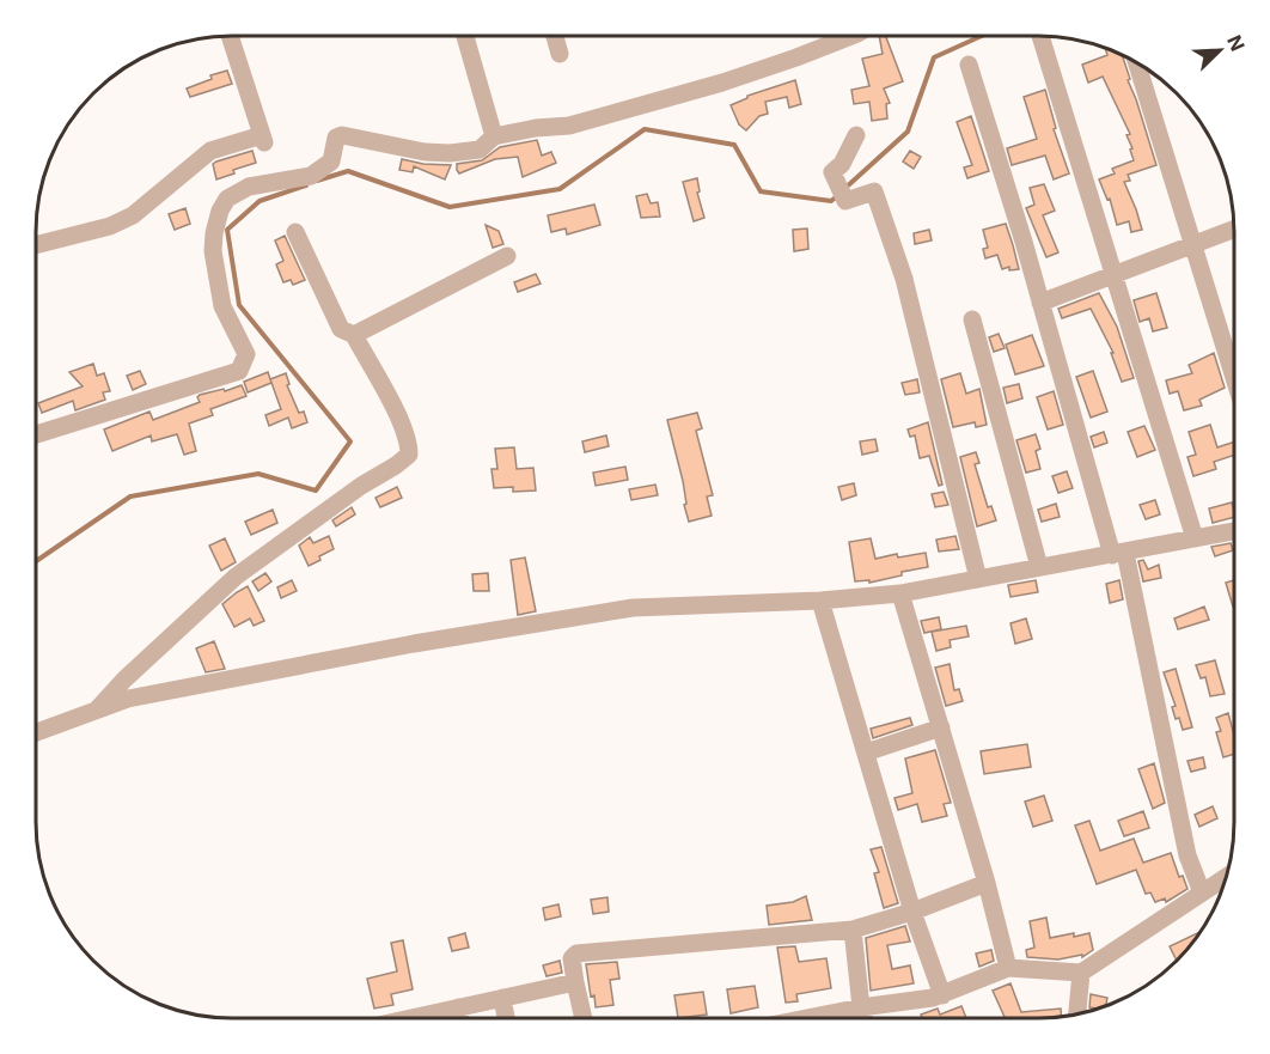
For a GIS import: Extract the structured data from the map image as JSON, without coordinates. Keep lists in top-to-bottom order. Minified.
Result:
{"north":"top right"}
